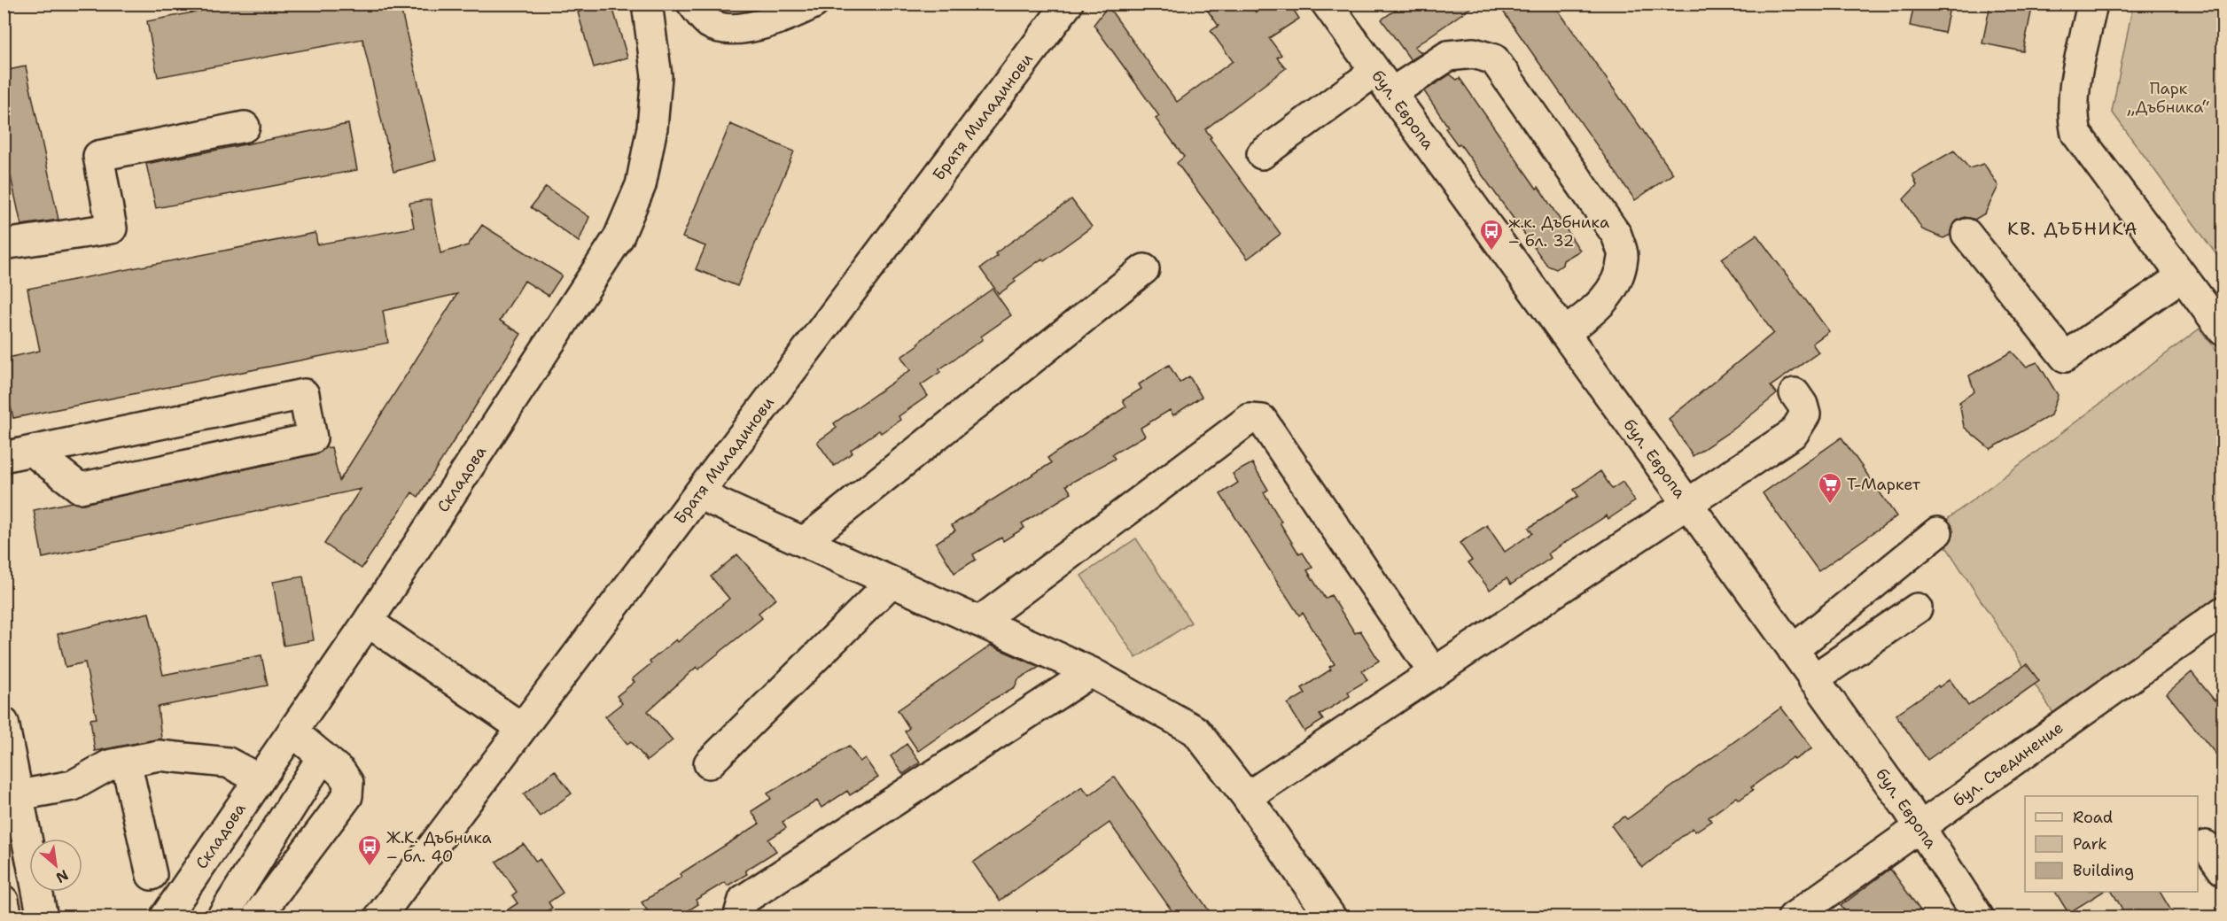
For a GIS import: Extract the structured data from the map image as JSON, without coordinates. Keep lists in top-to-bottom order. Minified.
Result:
{"streets":{"street":["бул. Европа","Братя Миладинови","Складова","бул. Съединение"]},"crossings":[["бул. Европа","бул. Съединение"]],"districts":["КВ. ДЪБНИКА"],"parks":["Парк „Дъбника“"],"places":{"bus stop":["ж.к. Дъбника – бл. 32","Ж.К. Дъбника – бл. 40"],"supermarket":["Т-Маркет"]},"legend":["Road","Park","Building"],"north":"bottom right"}
